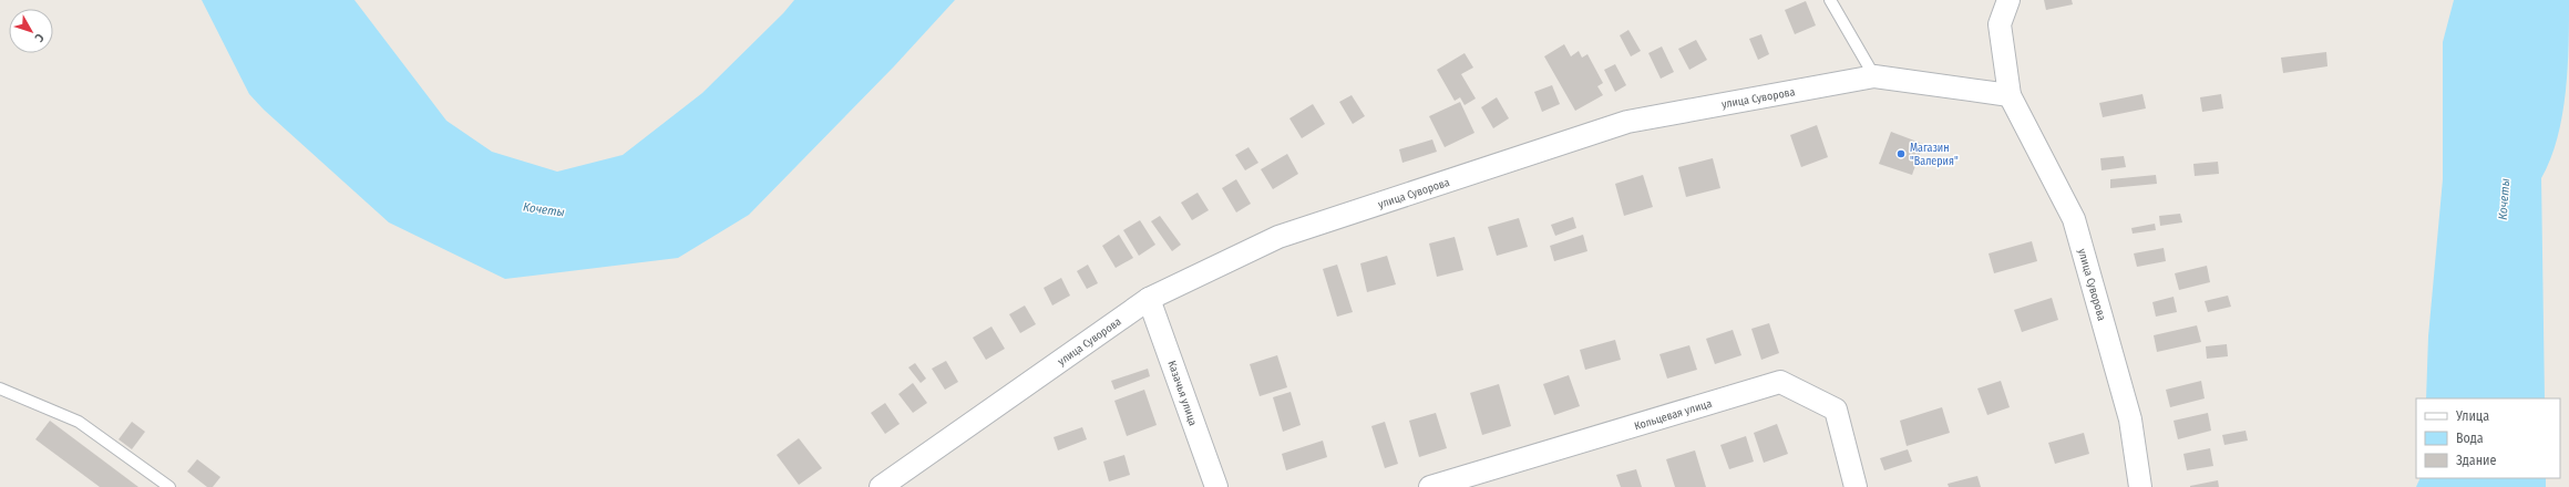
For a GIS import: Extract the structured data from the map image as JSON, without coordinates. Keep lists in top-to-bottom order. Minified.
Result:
{"streets":{"street":["улица Суворова","Казачья улица","Кольцевая улица"]},"crossings":[["улица Суворова","Казачья улица"]],"water":["Кочеты"],"places":["Магазин \"Валерия\""],"legend":["Улица","Вода","Здание"],"north":"bottom right"}
